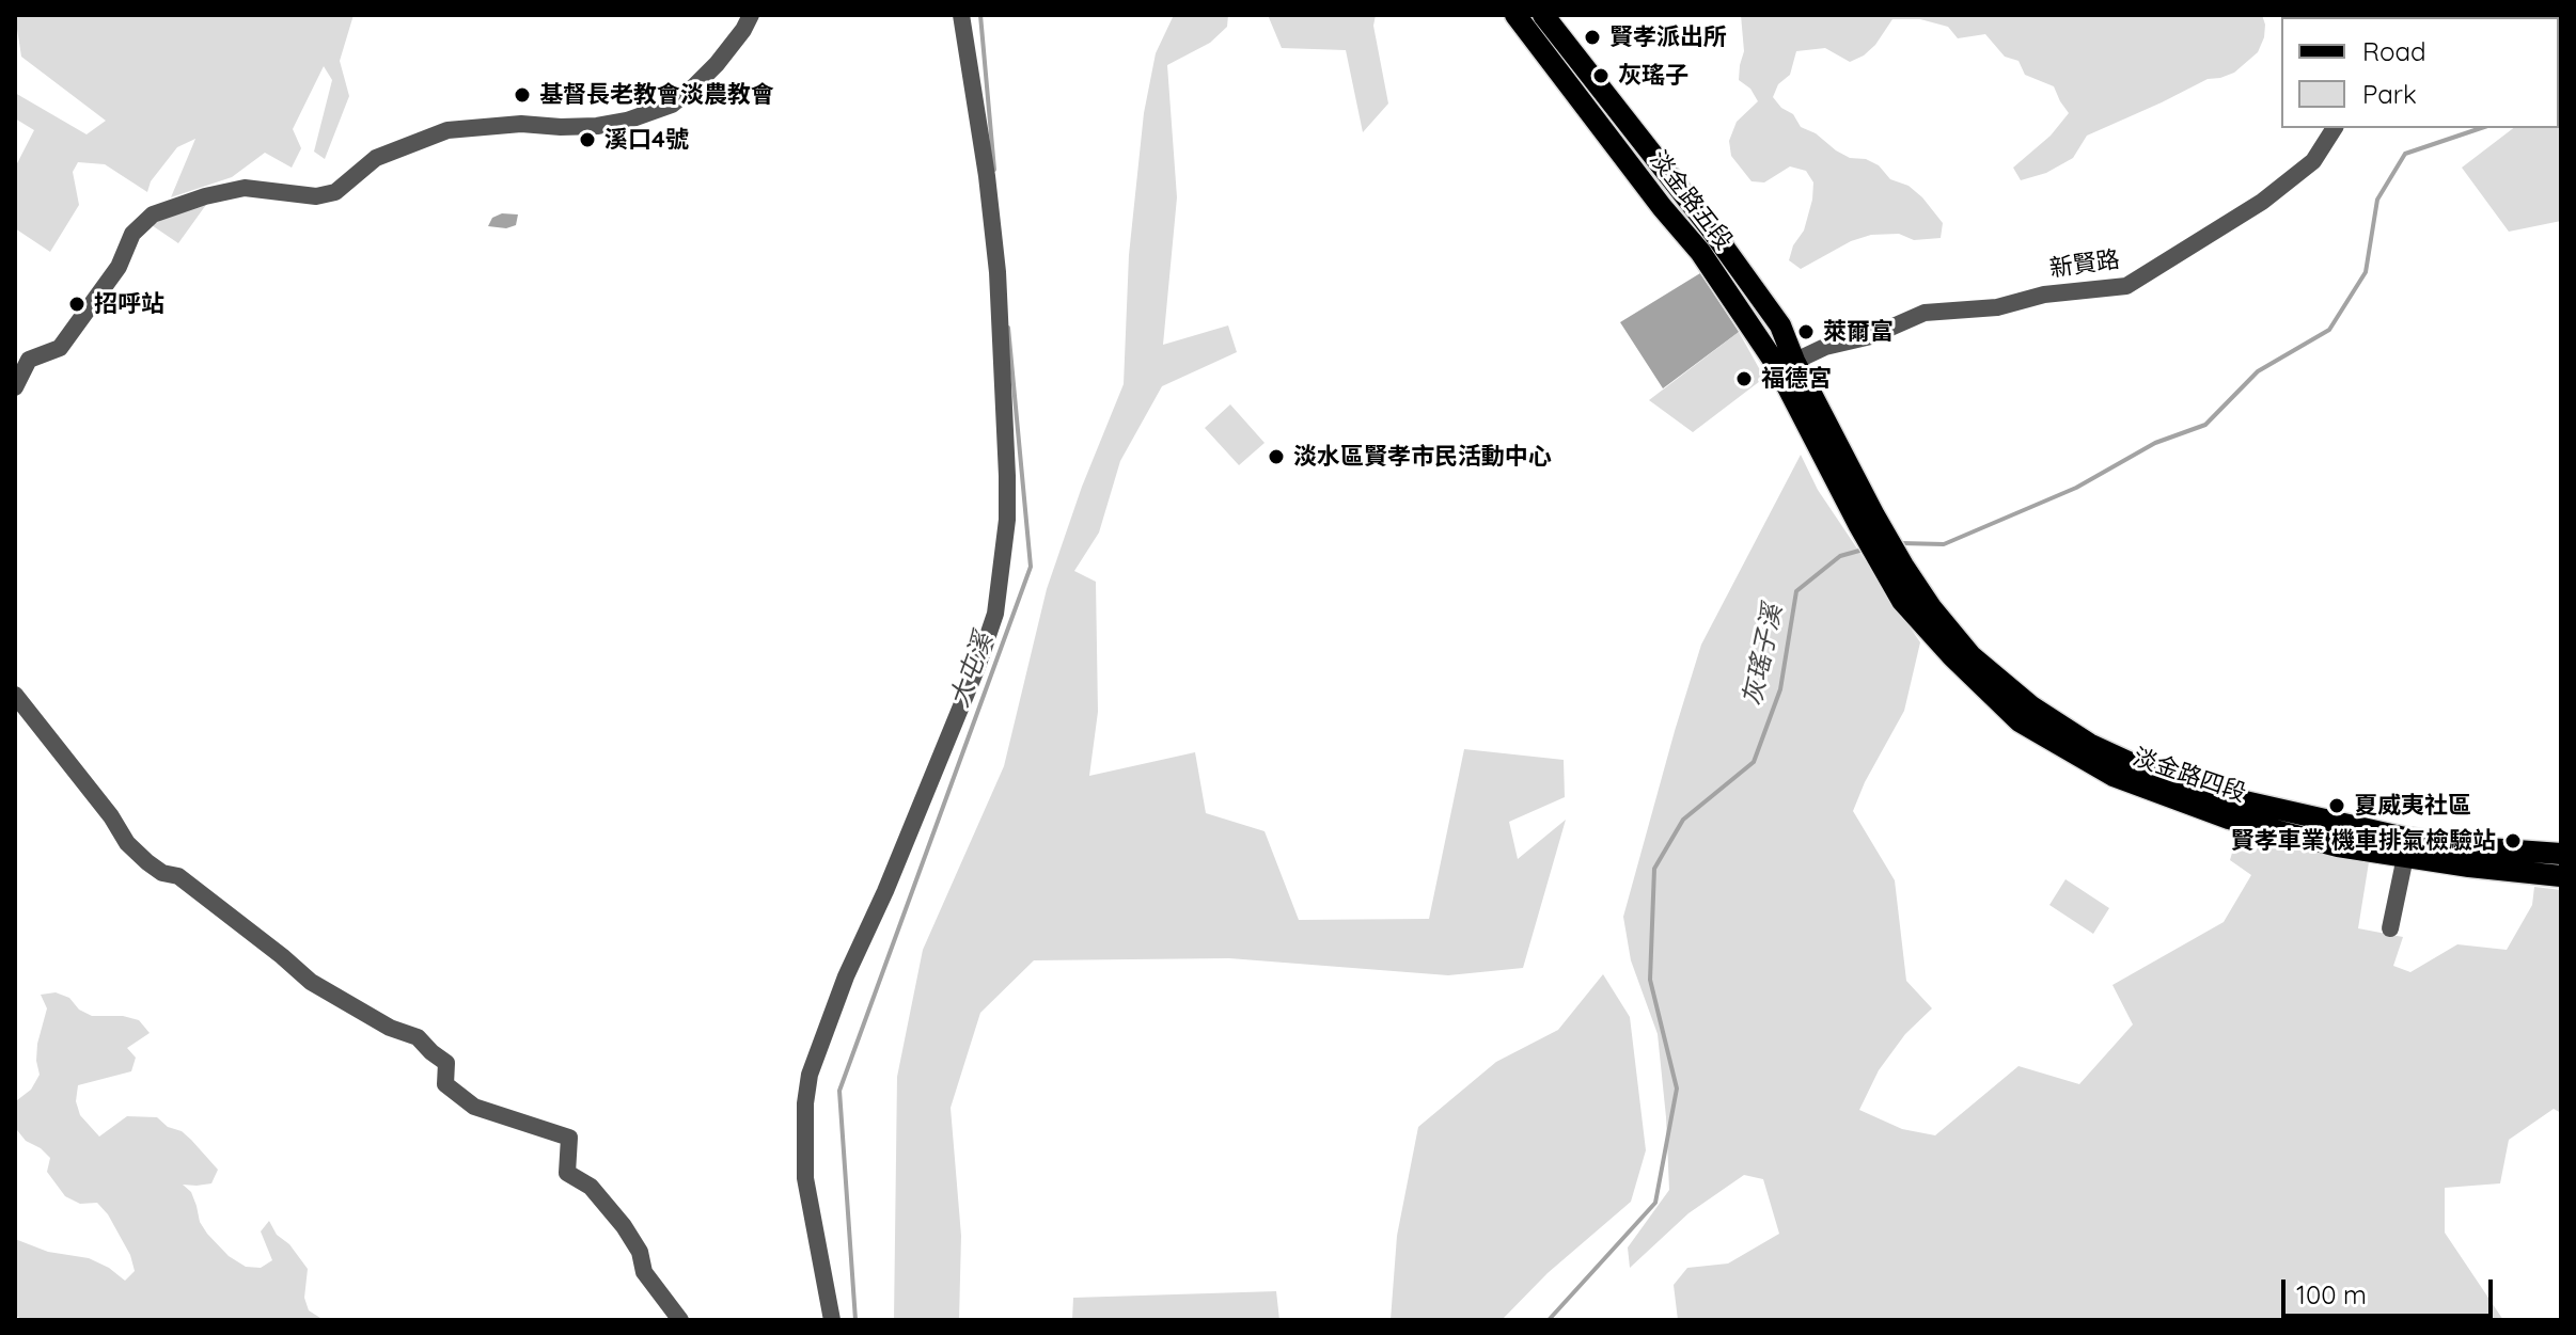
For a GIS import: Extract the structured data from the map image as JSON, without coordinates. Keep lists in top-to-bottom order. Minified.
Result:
{"streets":{"main road":["淡金路五段","淡金路四段"],"street":["新賢路"]},"crossings":[["淡金路五段","新賢路"]],"water":["灰瑤子溪","大屯溪"],"places":["賢孝派出所","灰瑤子","基督長老教會淡農教會","溪口4號","招呼站","萊爾富","福德宮","淡水區賢孝市民活動中心","夏威夷社區","賢孝車業 機車排氣檢驗站"],"legend":["Road","Park"],"scale_bar":"100 m"}
